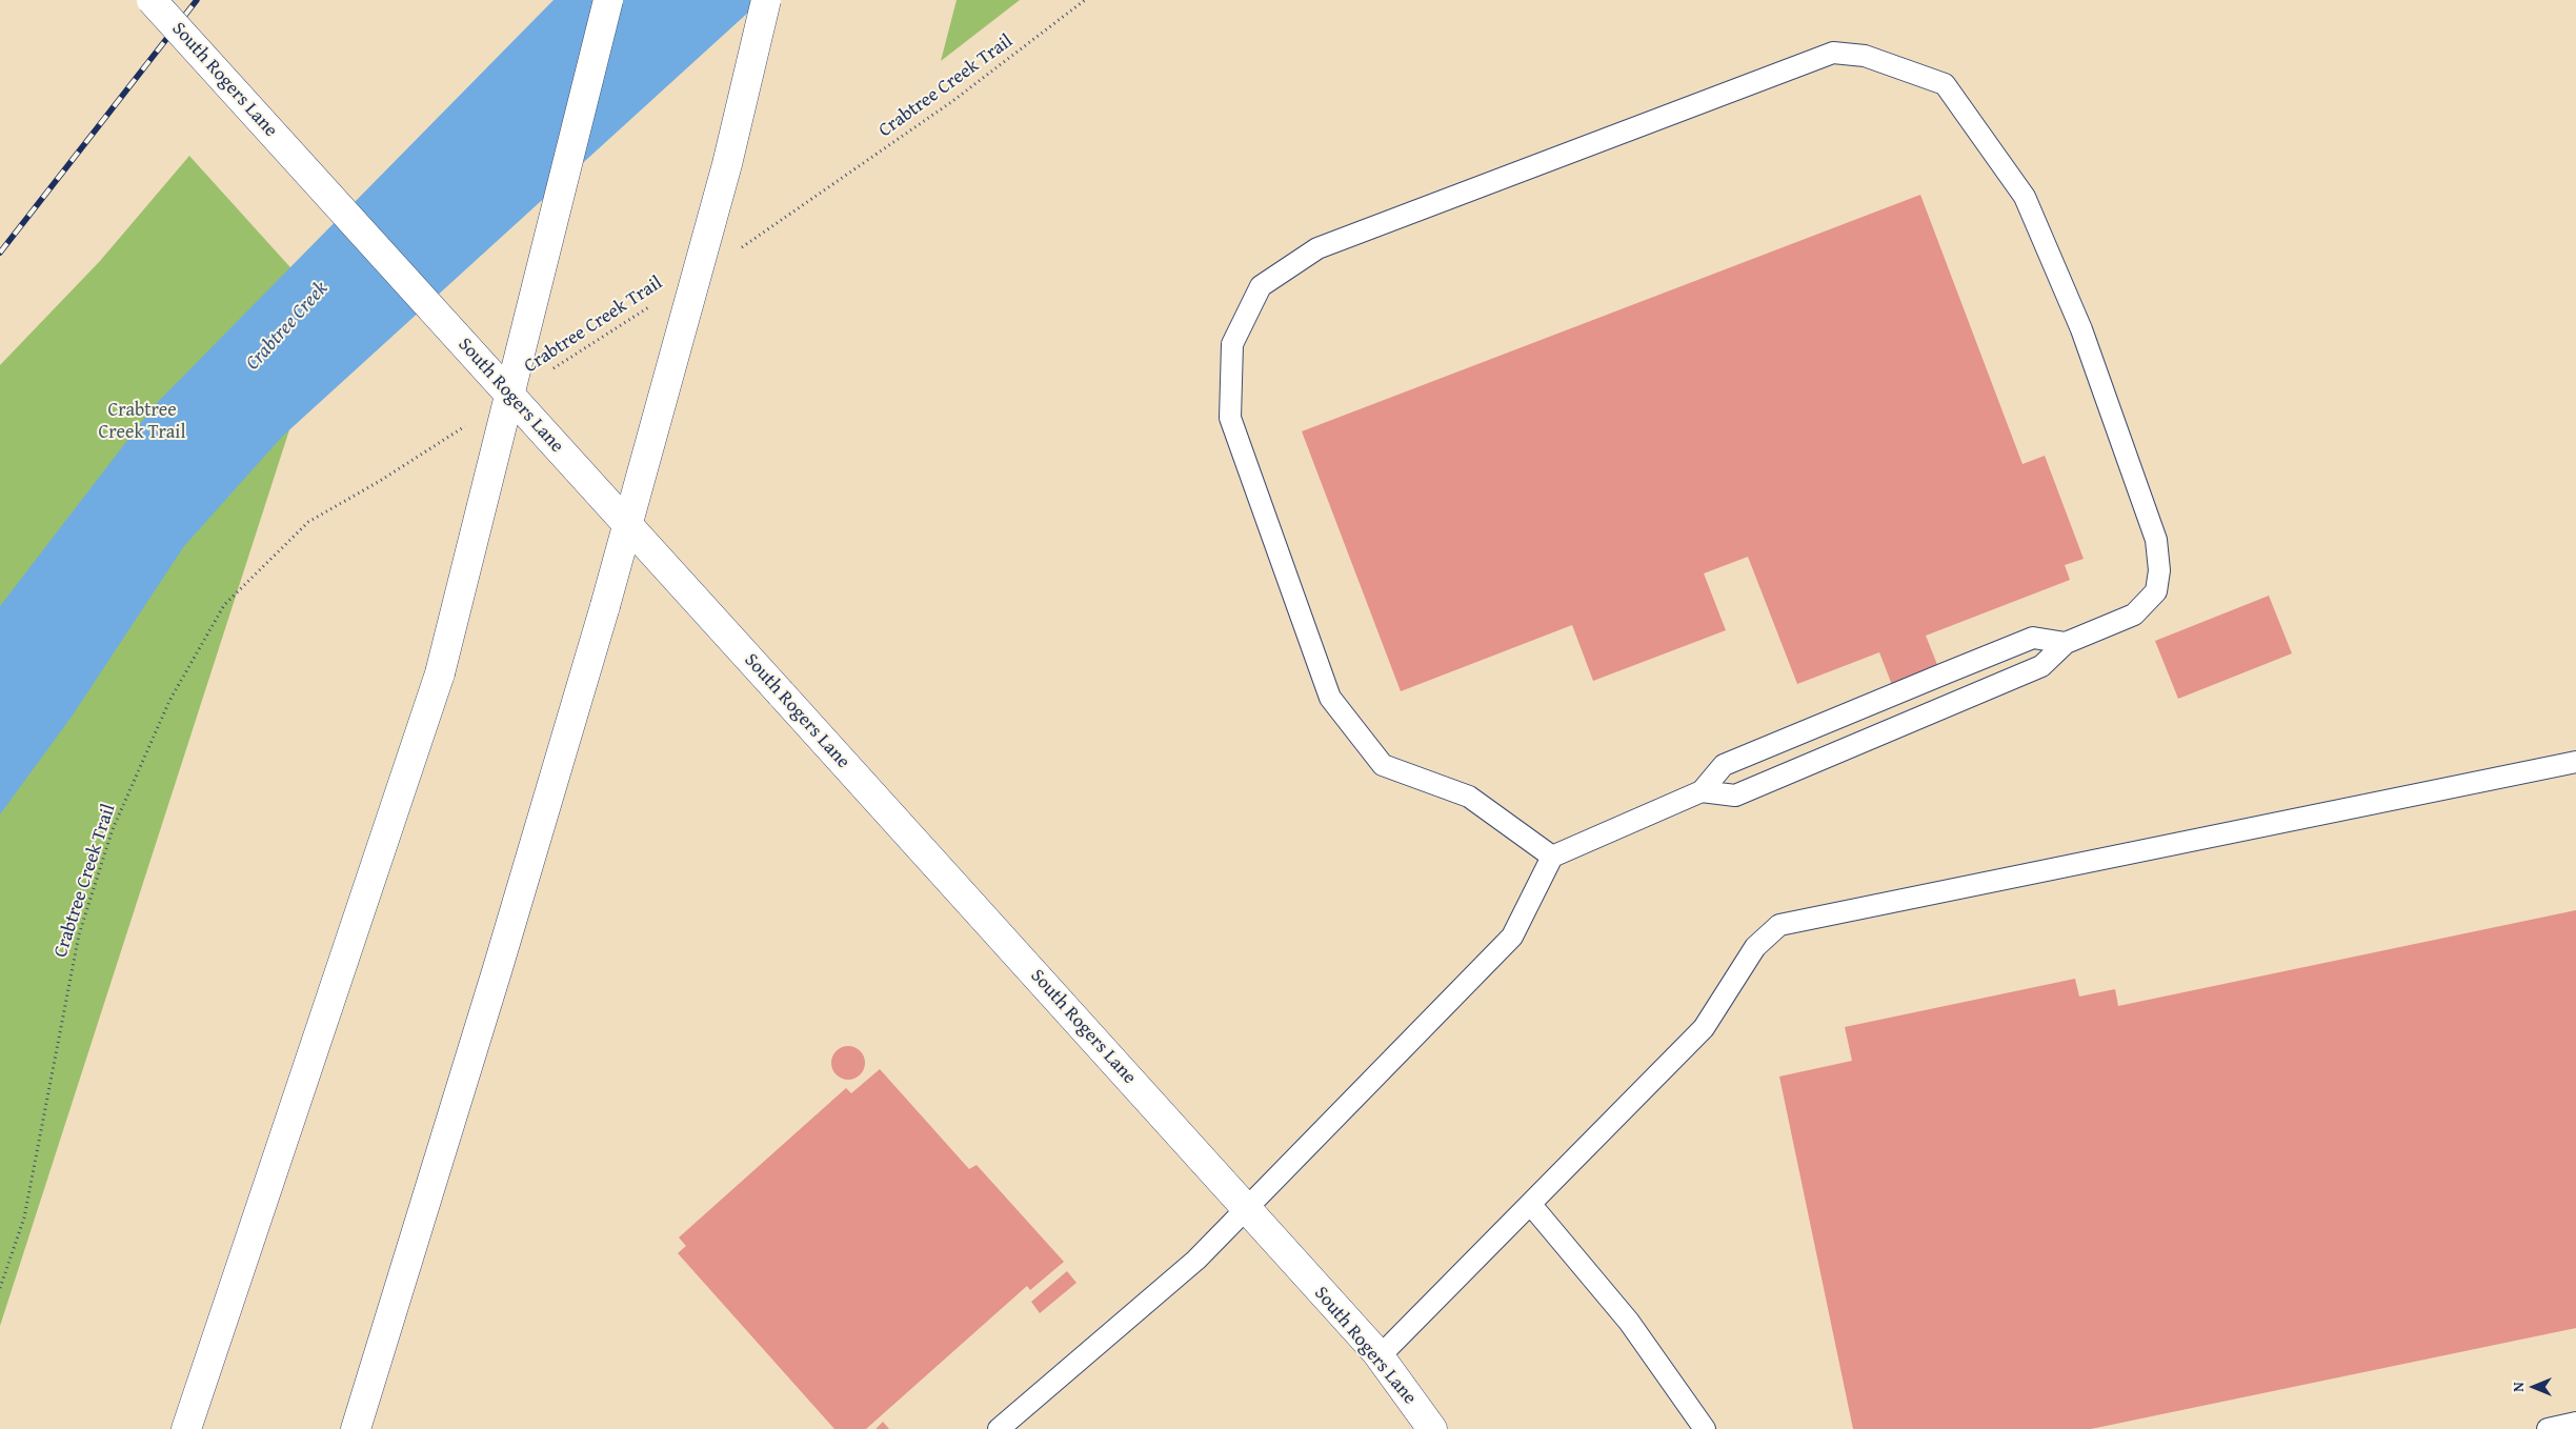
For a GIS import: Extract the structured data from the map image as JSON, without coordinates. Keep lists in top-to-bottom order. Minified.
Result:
{"streets":{"main road":["South Rogers Lane"],"path":["Crabtree Creek Trail"]},"water":["Crabtree Creek"],"parks":["Crabtree Creek Trail"],"north":"left"}
